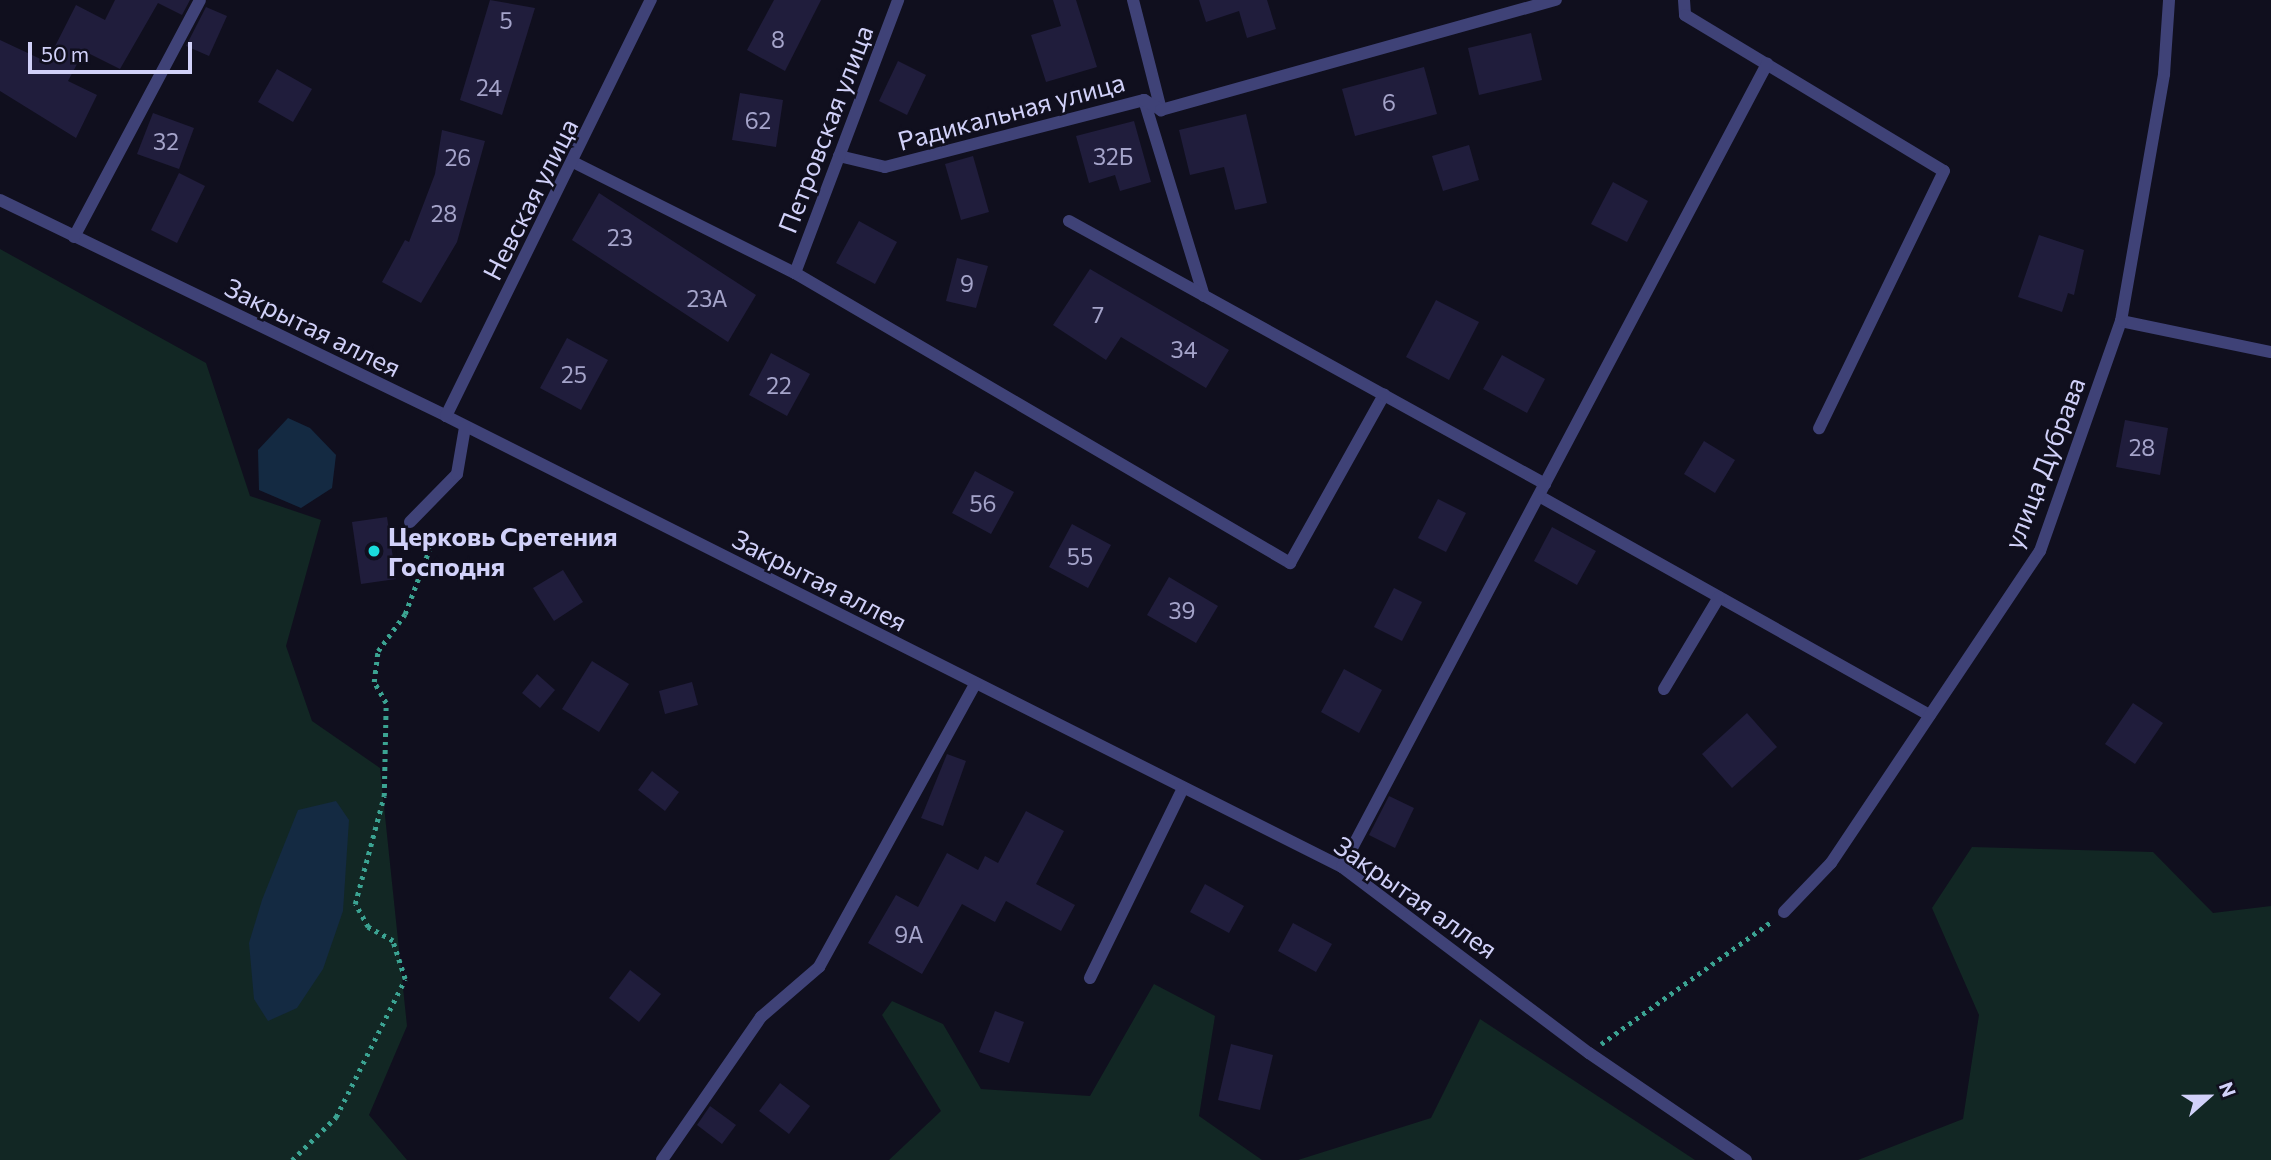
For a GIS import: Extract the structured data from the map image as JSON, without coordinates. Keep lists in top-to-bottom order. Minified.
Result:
{"streets":{"lane":["Радикальная улица","Петровская улица","Невская улица","Закрытая аллея","улица Дубрава"]},"crossings":[["Радикальная улица","Петровская улица"],["Невская улица","Закрытая аллея"]],"places":["Церковь Сретения Господня"],"house_numbers":["5","8","24","6","62","32","32Б","26","28","23","9","23А","7","34","25","22","28","56","55","39","9А"],"scale_bar":"50 m","north":"right"}
